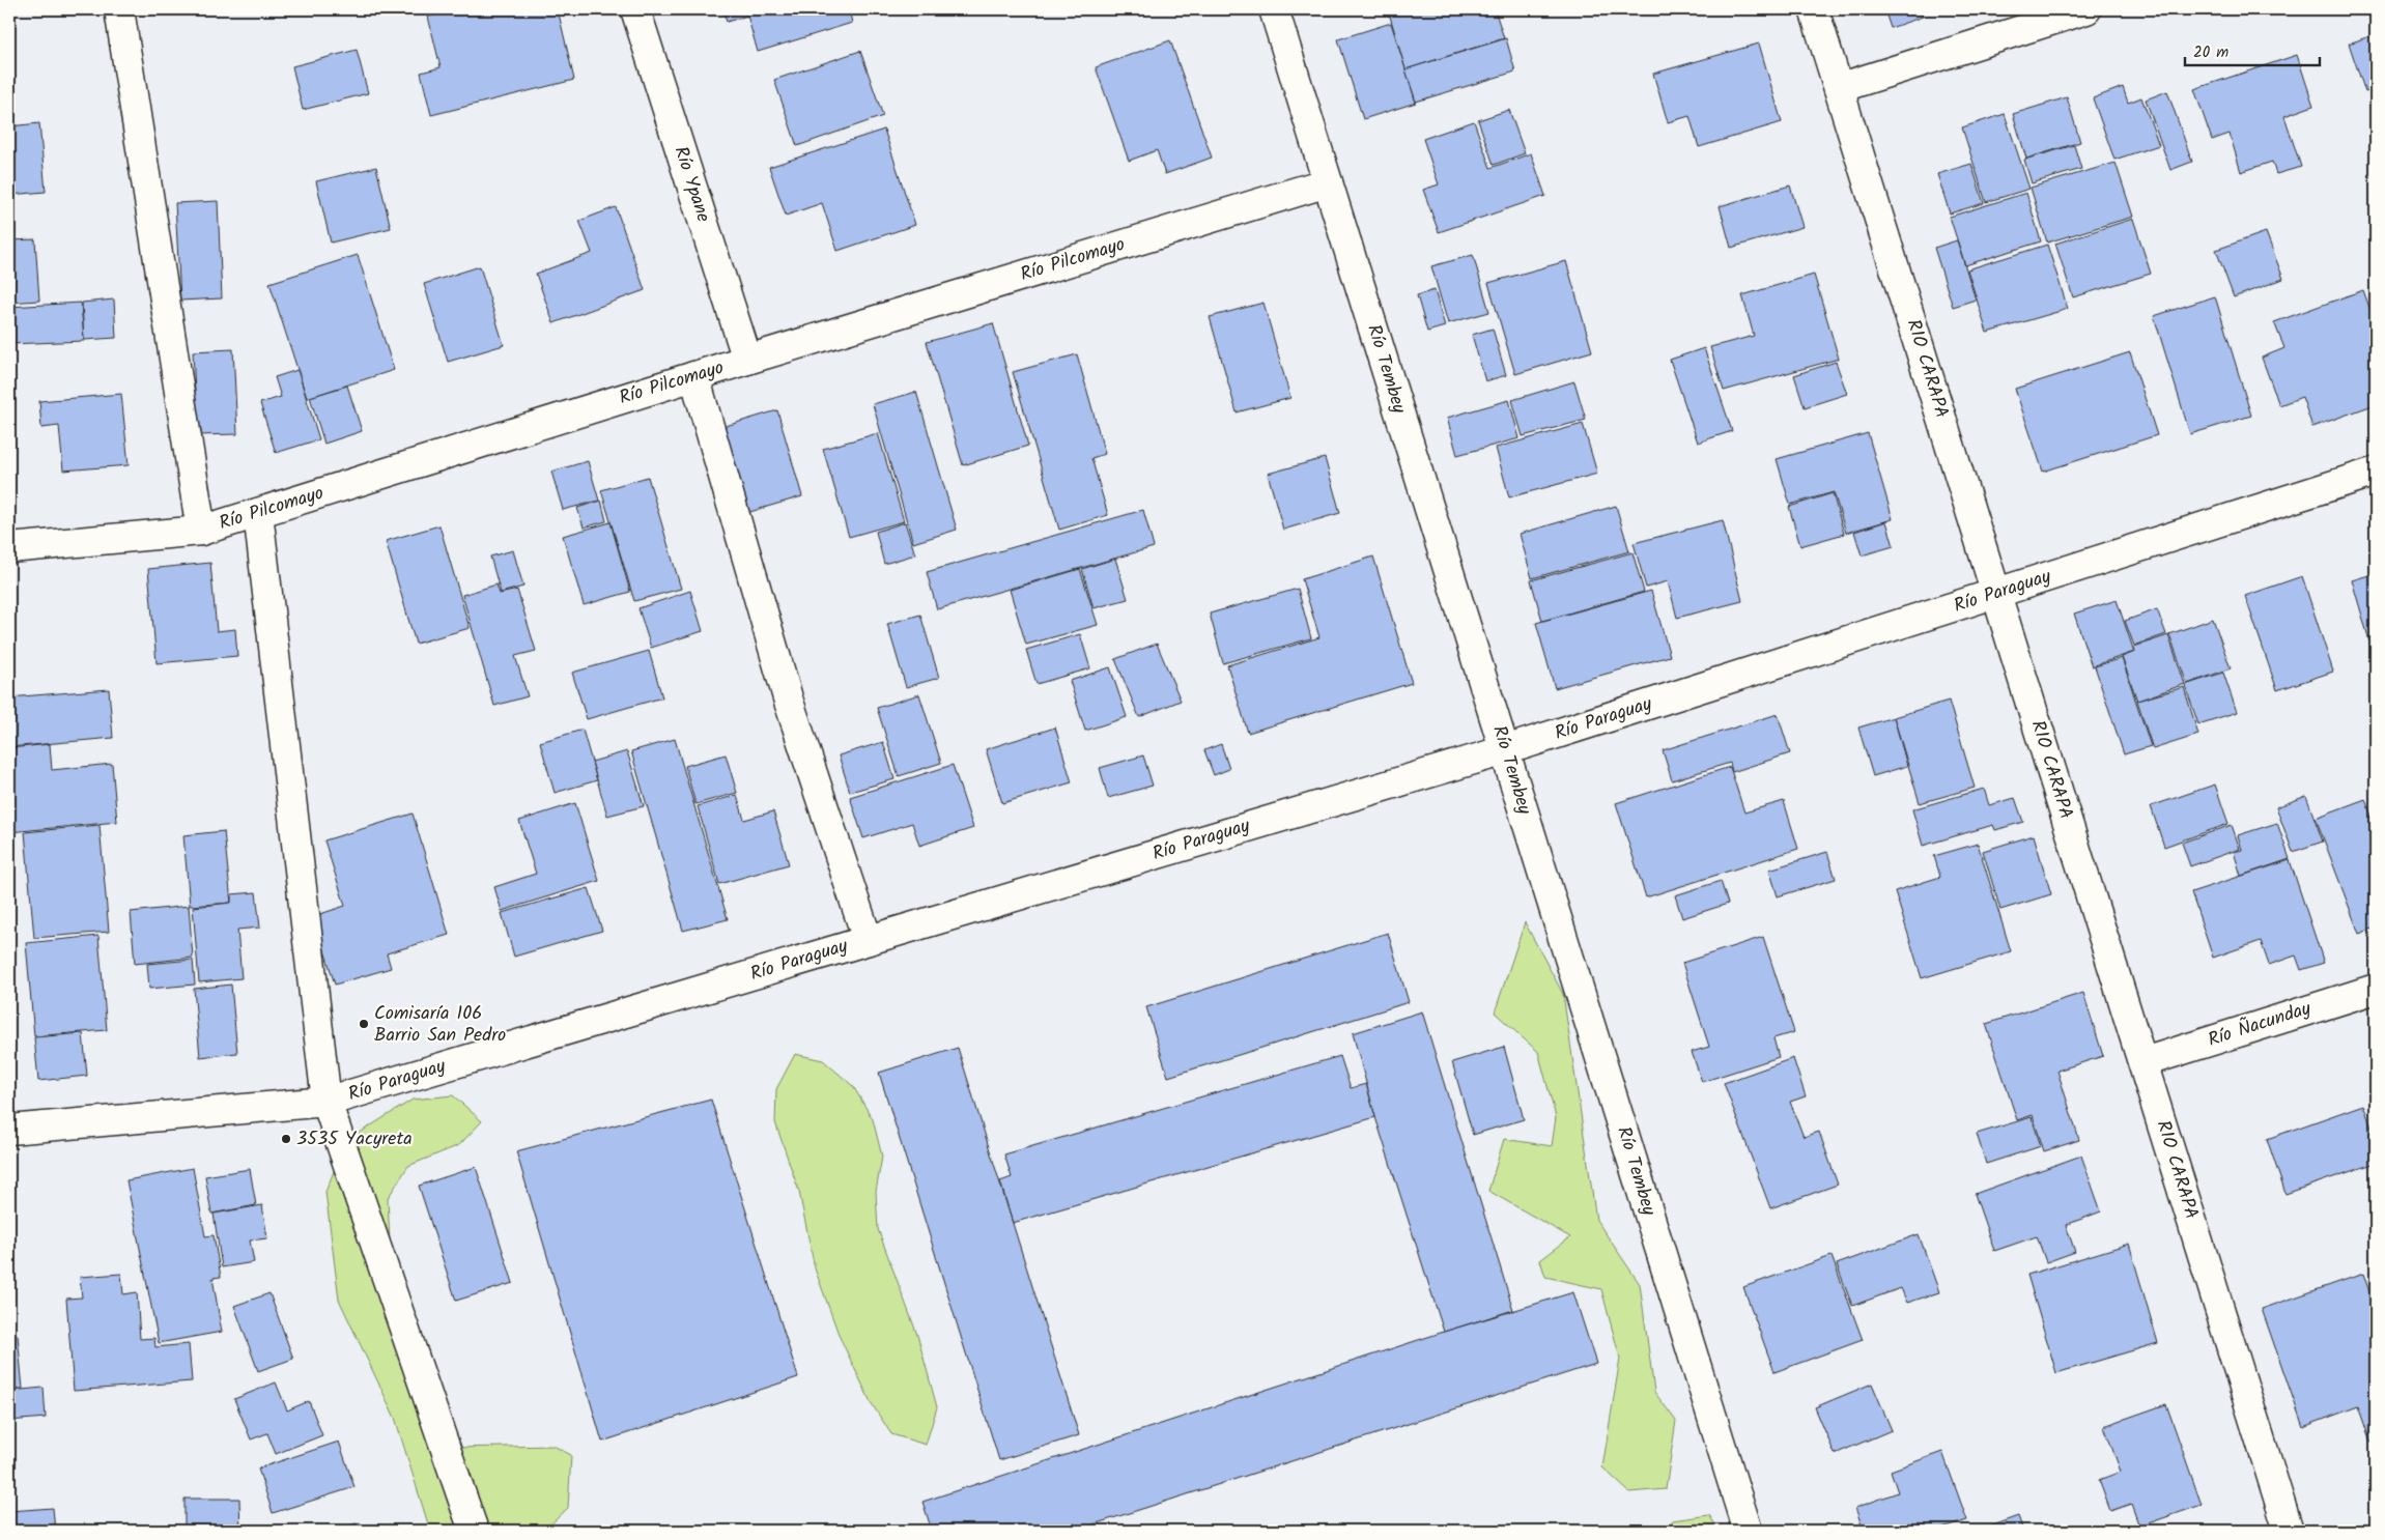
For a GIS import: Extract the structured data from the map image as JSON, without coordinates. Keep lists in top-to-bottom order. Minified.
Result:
{"streets":{"street":["Río Ypane","Río Pilcomayo","Río Tembey","RIO CARAPA","Río Paraguay","Río Ñacunday"]},"crossings":[["Río Ypane","Río Pilcomayo"],["Río Pilcomayo","Río Tembey"],["Río Tembey","Río Paraguay"],["RIO CARAPA","Río Paraguay"],["RIO CARAPA","Río Ñacunday"]],"places":["Comisaría 106 Barrio San Pedro","3535 Yacyreta"],"scale_bar":"20 m"}
